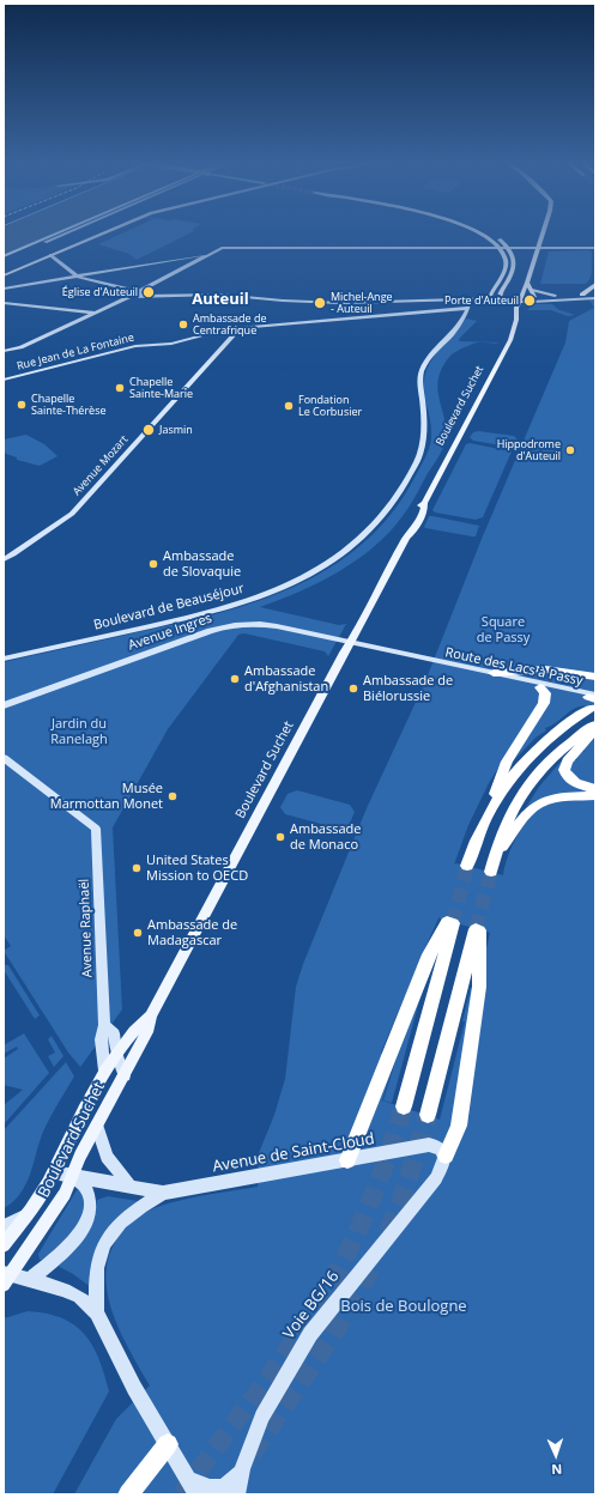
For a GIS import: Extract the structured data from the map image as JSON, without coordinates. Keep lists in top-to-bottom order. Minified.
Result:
{"streets":{"main road":["Boulevard Suchet"],"street":["Rue Jean de La Fontaine","Avenue Mozart","Boulevard de Beauséjour","Avenue Ingres","Route des Lacs à Passy","Avenue Raphaël","Avenue de Saint-Cloud","Voie BG/16"]},"crossings":[["Rue Jean de La Fontaine","Avenue Mozart"],["Rue Jean de La Fontaine","Boulevard de Beauséjour"],["Boulevard Suchet","Avenue Ingres"],["Boulevard Suchet","Avenue Raphaël"],["Avenue Ingres","Route des Lacs à Passy"],["Avenue de Saint-Cloud","Voie BG/16"]],"districts":["Auteuil"],"parks":["Square de Passy","Jardin du Ranelagh","Bois de Boulogne"],"places":["Église d'Auteuil","Porte d'Auteuil","Michel-Ange - Auteuil","Ambassade de Centrafrique","Chapelle Sainte-Marie","Chapelle Sainte-Thérèse","Fondation Le Corbusier","Jasmin","Hippodrome d'Auteuil","Ambassade de Slovaquie","Ambassade d'Afghanistan","Ambassade de Biélorussie","Musée Marmottan Monet","Ambassade de Monaco","United States Mission to OECD","Ambassade de Madagascar"],"north":"bottom"}
